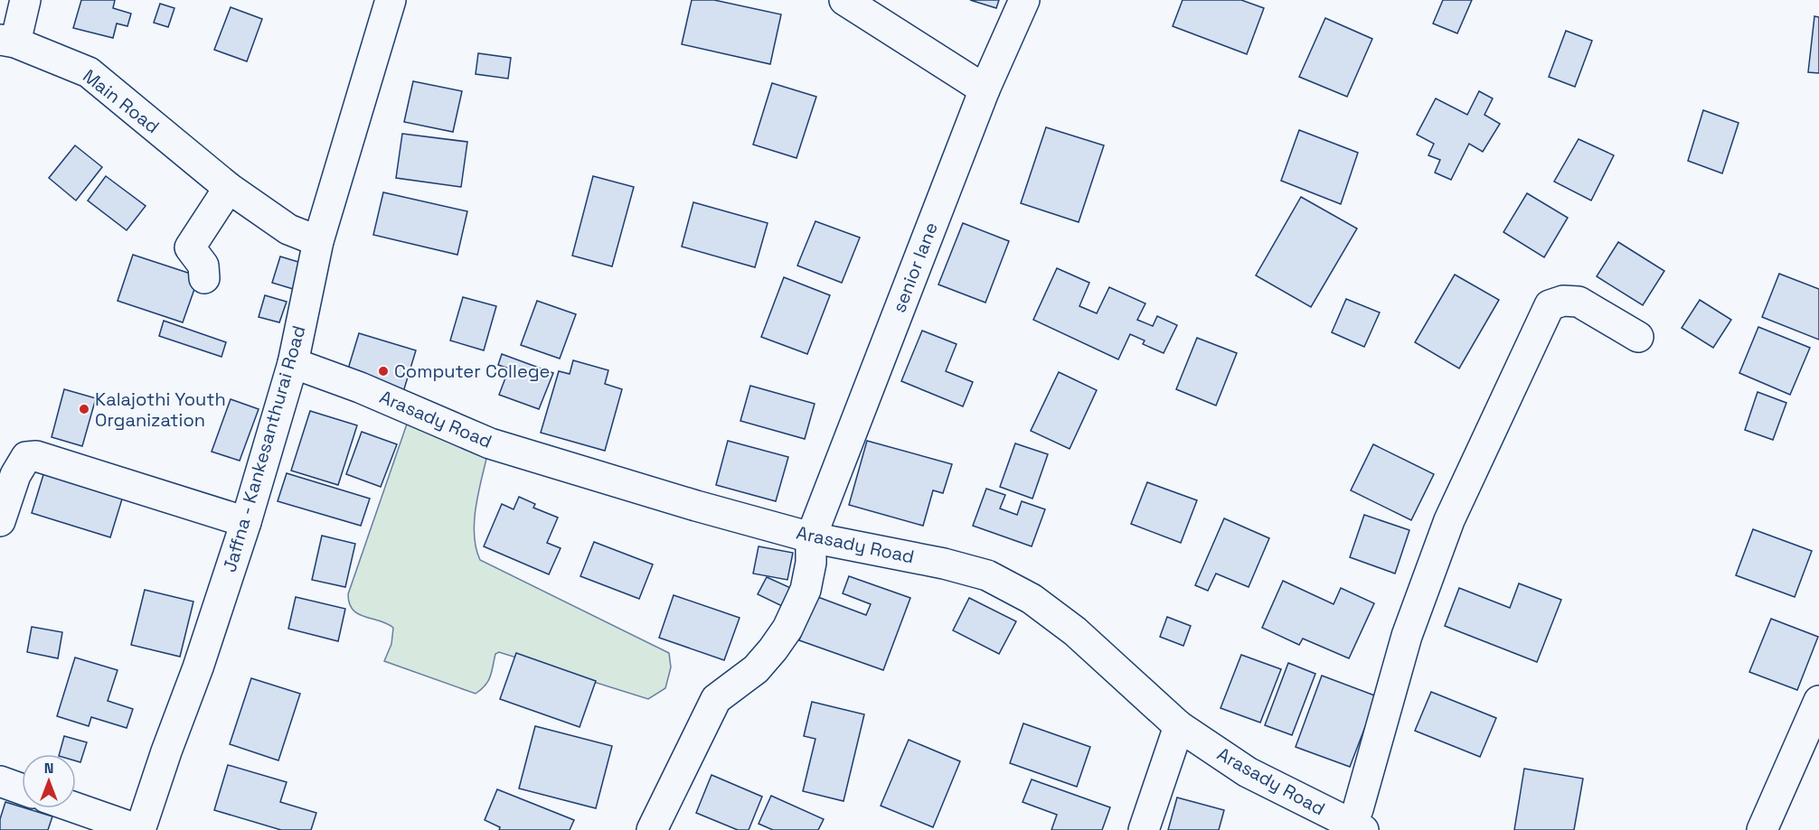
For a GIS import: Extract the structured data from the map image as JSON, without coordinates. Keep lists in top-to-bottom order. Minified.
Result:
{"streets":{"street":["Main Road","senior lane","Arasady Road","Jaffna - Kankesanthurai Road"]},"crossings":[["Main Road","Jaffna - Kankesanthurai Road"],["senior lane","Arasady Road"],["Arasady Road","Jaffna - Kankesanthurai Road"]],"places":["Computer College","Kalajothi Youth Organization"],"north":"top"}
